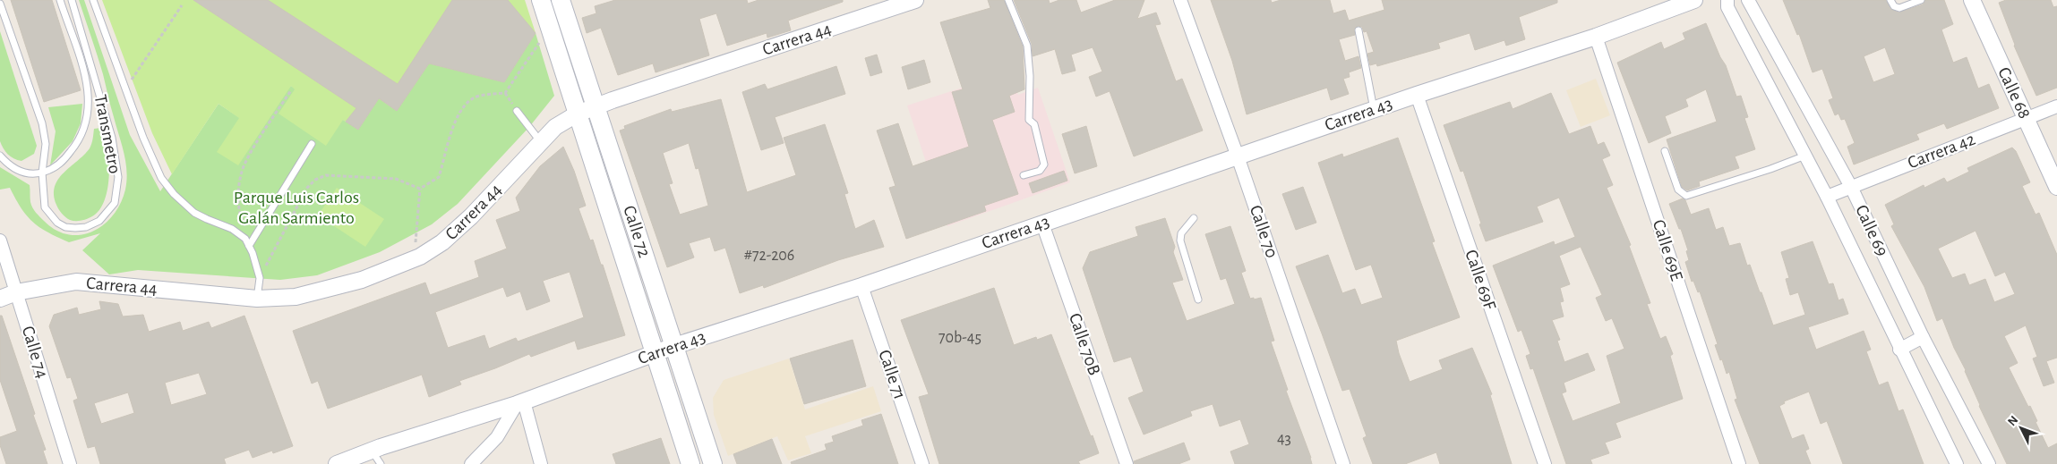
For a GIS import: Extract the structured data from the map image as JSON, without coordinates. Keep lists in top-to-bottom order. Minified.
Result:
{"streets":{"main road":["Calle 72"],"street":["Carrera 44","Calle 68","Carrera 43","Carrera 42","Calle 69","Calle 70","Calle 69E","Calle 69F","Calle 70B","Calle 74","Calle 71"],"lane":["Transmetro"]},"crossings":[["Carrera 44","Calle 72"],["Carrera 44","Calle 74"],["Calle 68","Carrera 42"],["Carrera 43","Calle 72"],["Carrera 43","Calle 70"],["Carrera 43","Calle 69E"],["Carrera 43","Calle 69F"],["Carrera 43","Calle 70B"],["Carrera 43","Calle 71"],["Carrera 42","Calle 69"]],"parks":["Parque Luis Carlos Galán Sarmiento"],"house_numbers":["#72-206","70b-45","43"],"north":"top left"}
